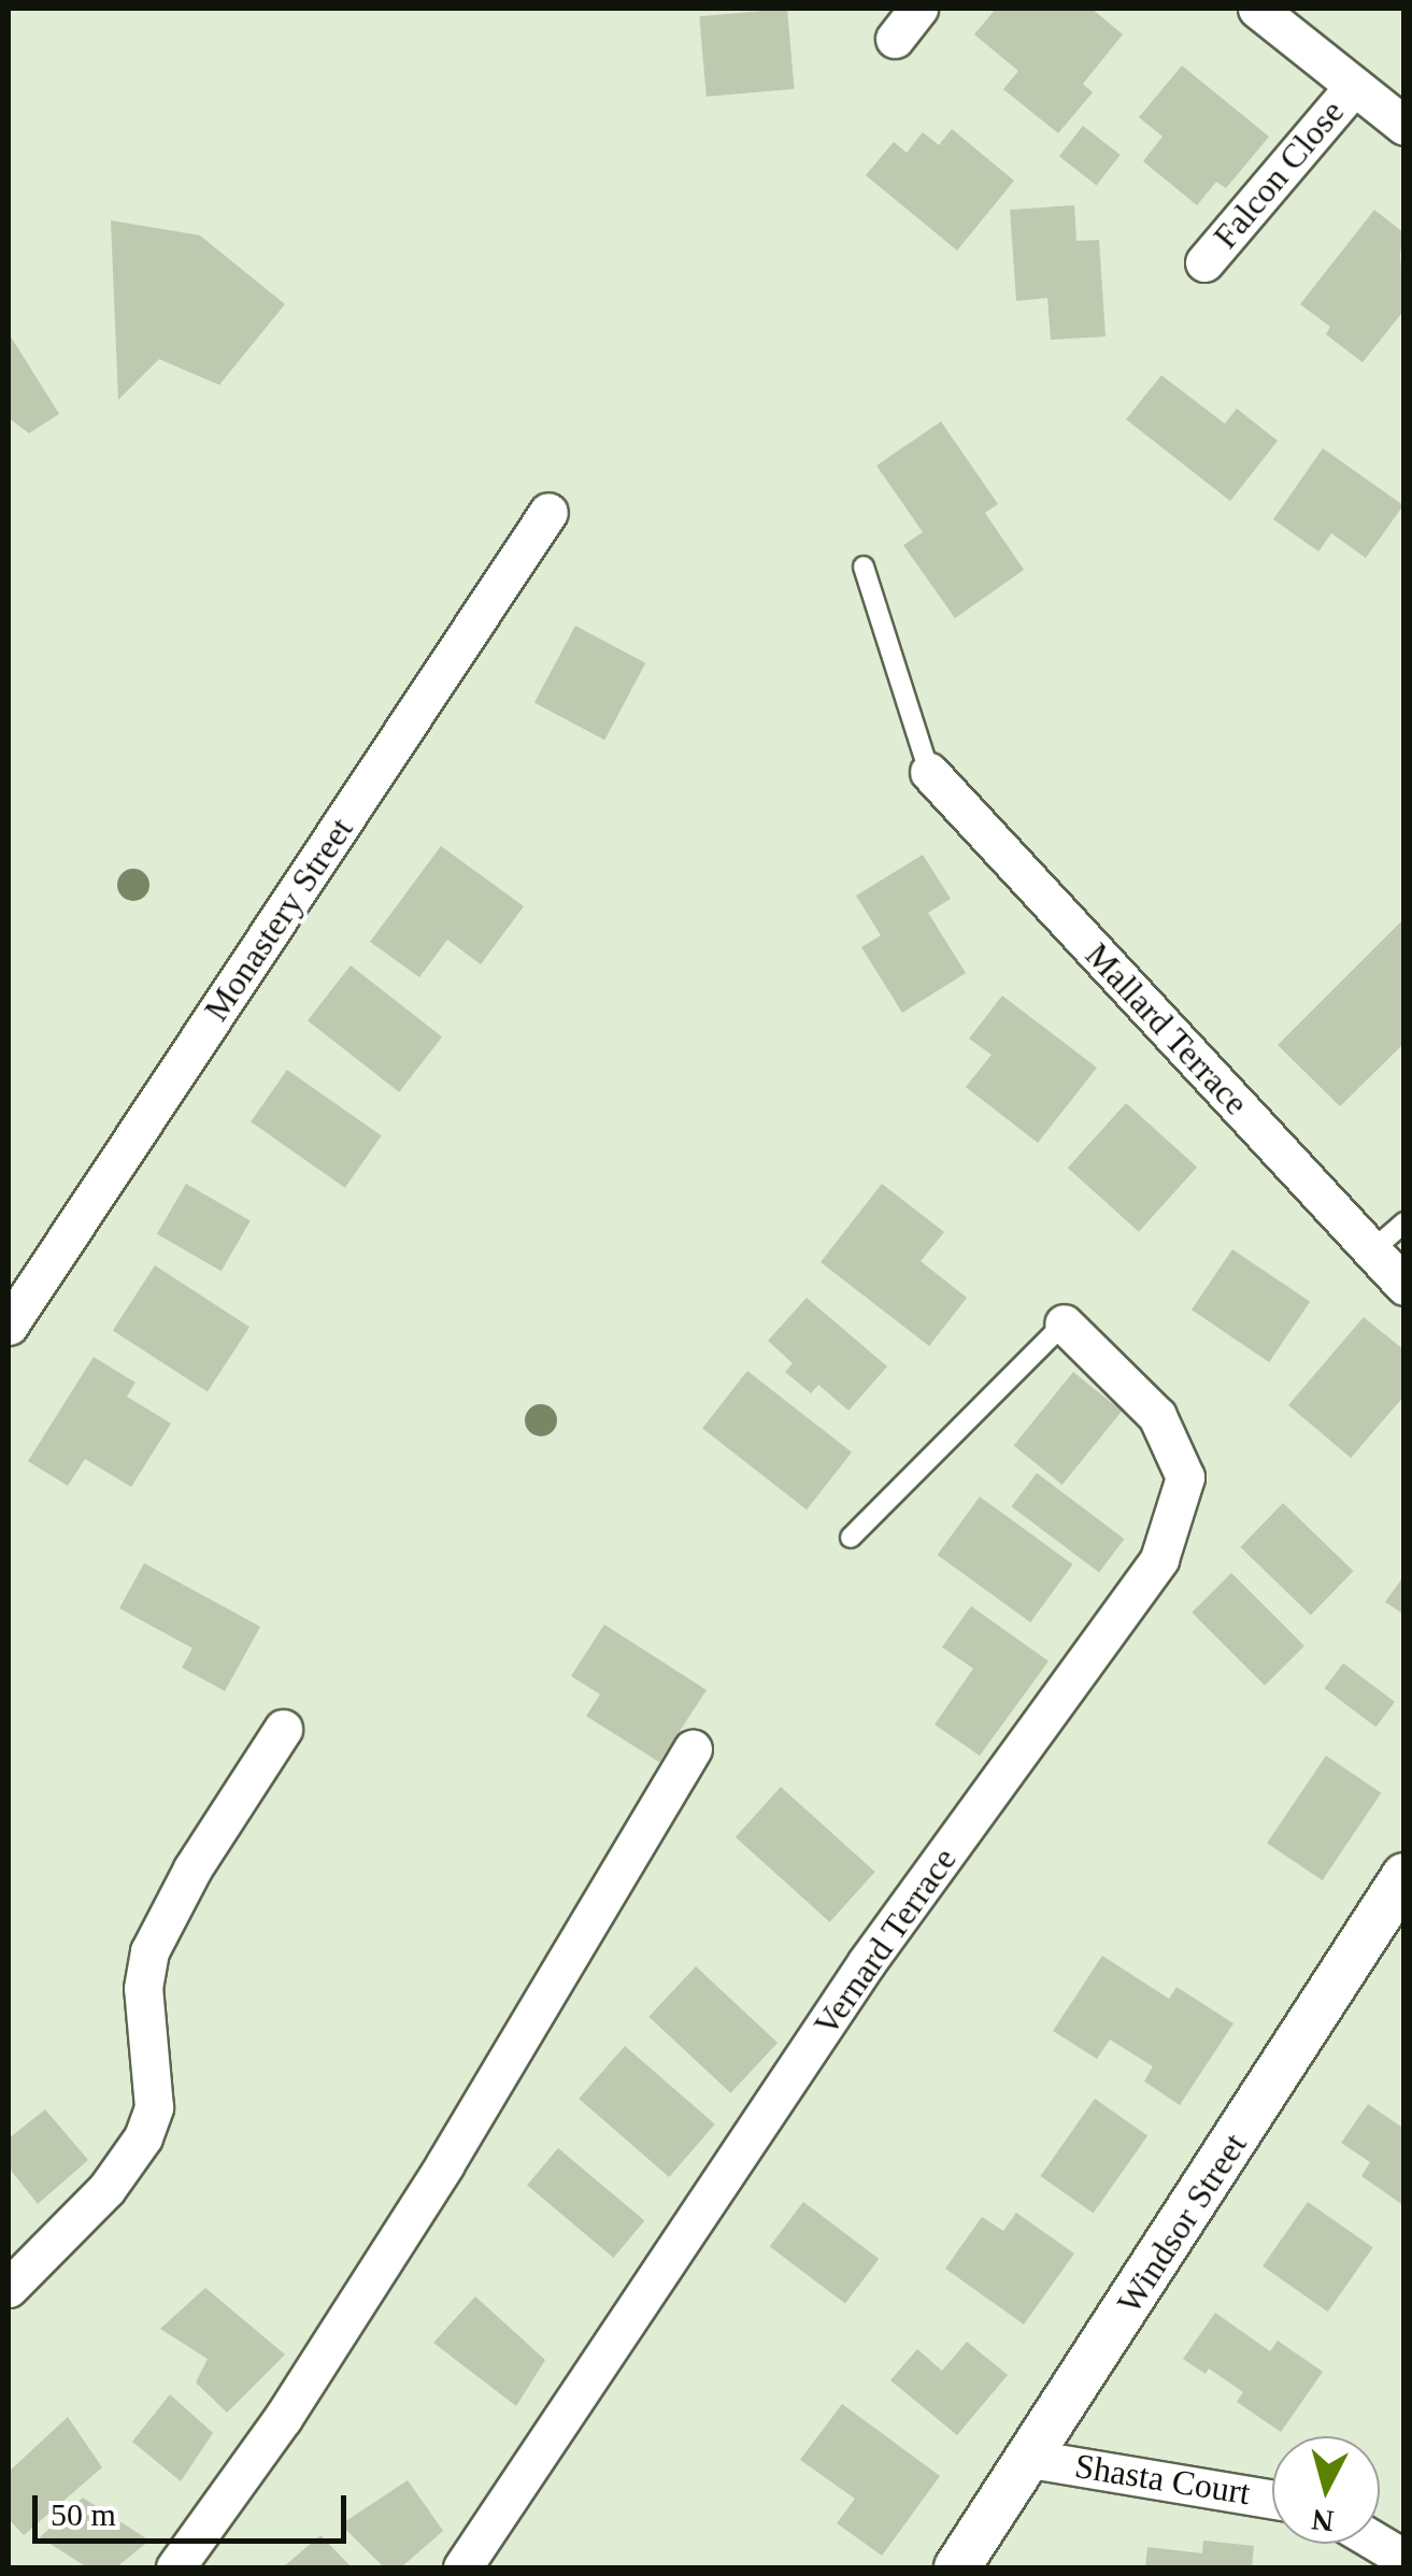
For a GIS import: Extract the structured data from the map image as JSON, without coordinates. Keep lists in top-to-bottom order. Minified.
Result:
{"streets":{"street":["Falcon Close","Monastery Street","Mallard Terrace","Vernard Terrace","Windsor Street","Shasta Court"]},"crossings":[["Windsor Street","Shasta Court"]],"scale_bar":"50 m","north":"bottom"}
